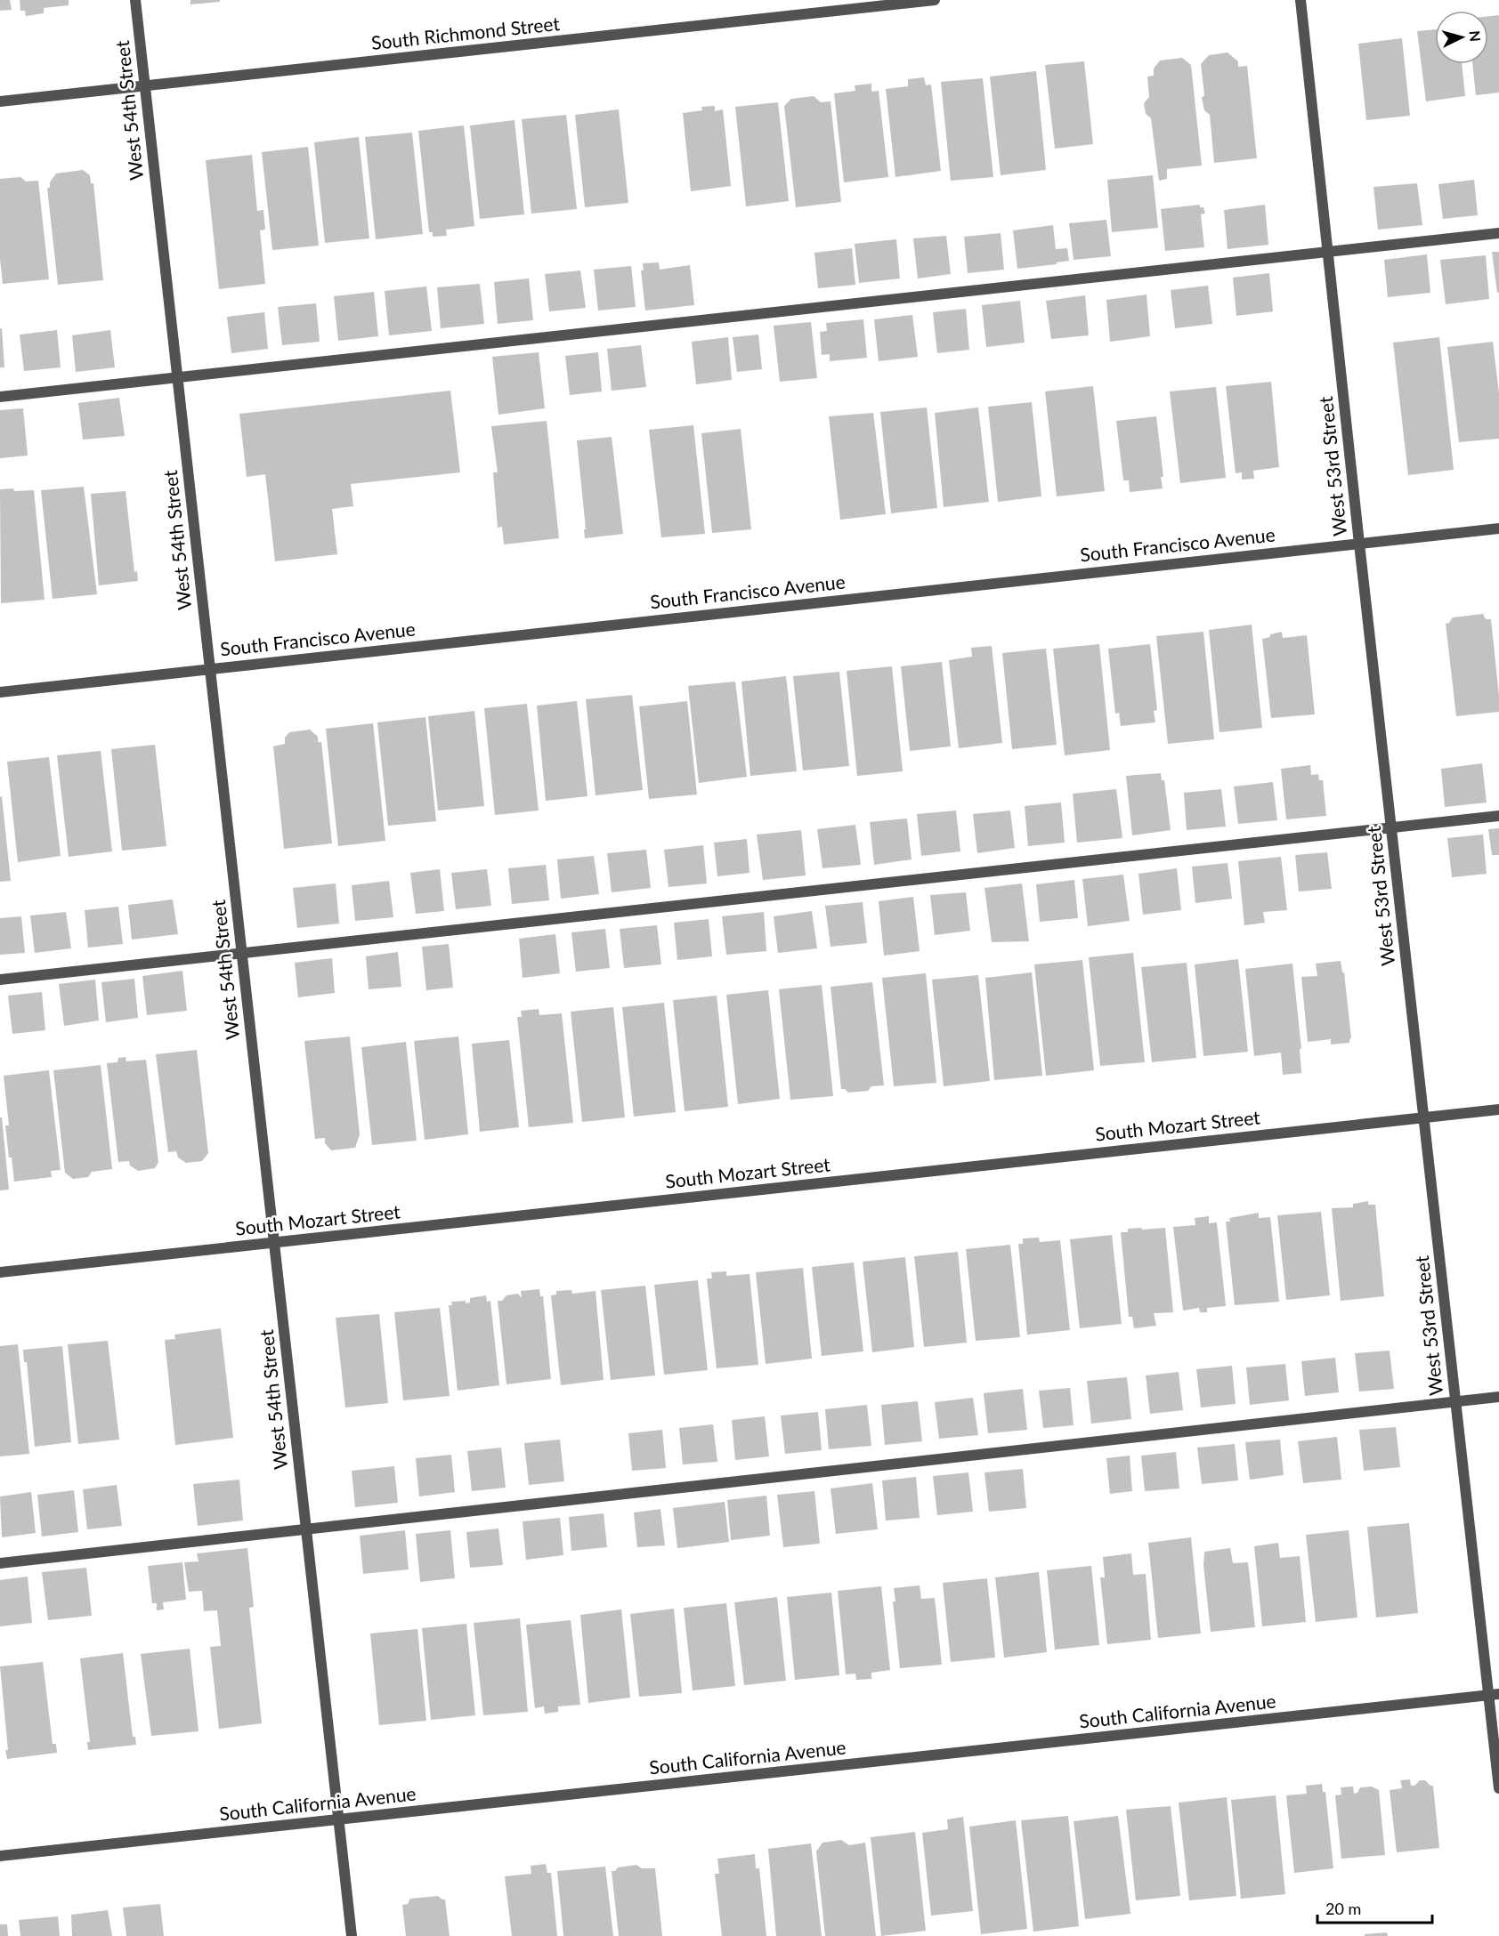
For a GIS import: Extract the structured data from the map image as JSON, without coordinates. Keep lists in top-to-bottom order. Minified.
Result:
{"streets":{"street":["South Richmond Street","West 54th Street","West 53rd Street","South Francisco Avenue","South Mozart Street","South California Avenue"]},"crossings":[["South Richmond Street","West 54th Street"],["West 54th Street","South Francisco Avenue"],["West 54th Street","South Mozart Street"],["West 54th Street","South California Avenue"],["West 53rd Street","South Francisco Avenue"],["West 53rd Street","South Mozart Street"],["West 53rd Street","South California Avenue"]],"scale_bar":"20 m","north":"right"}
